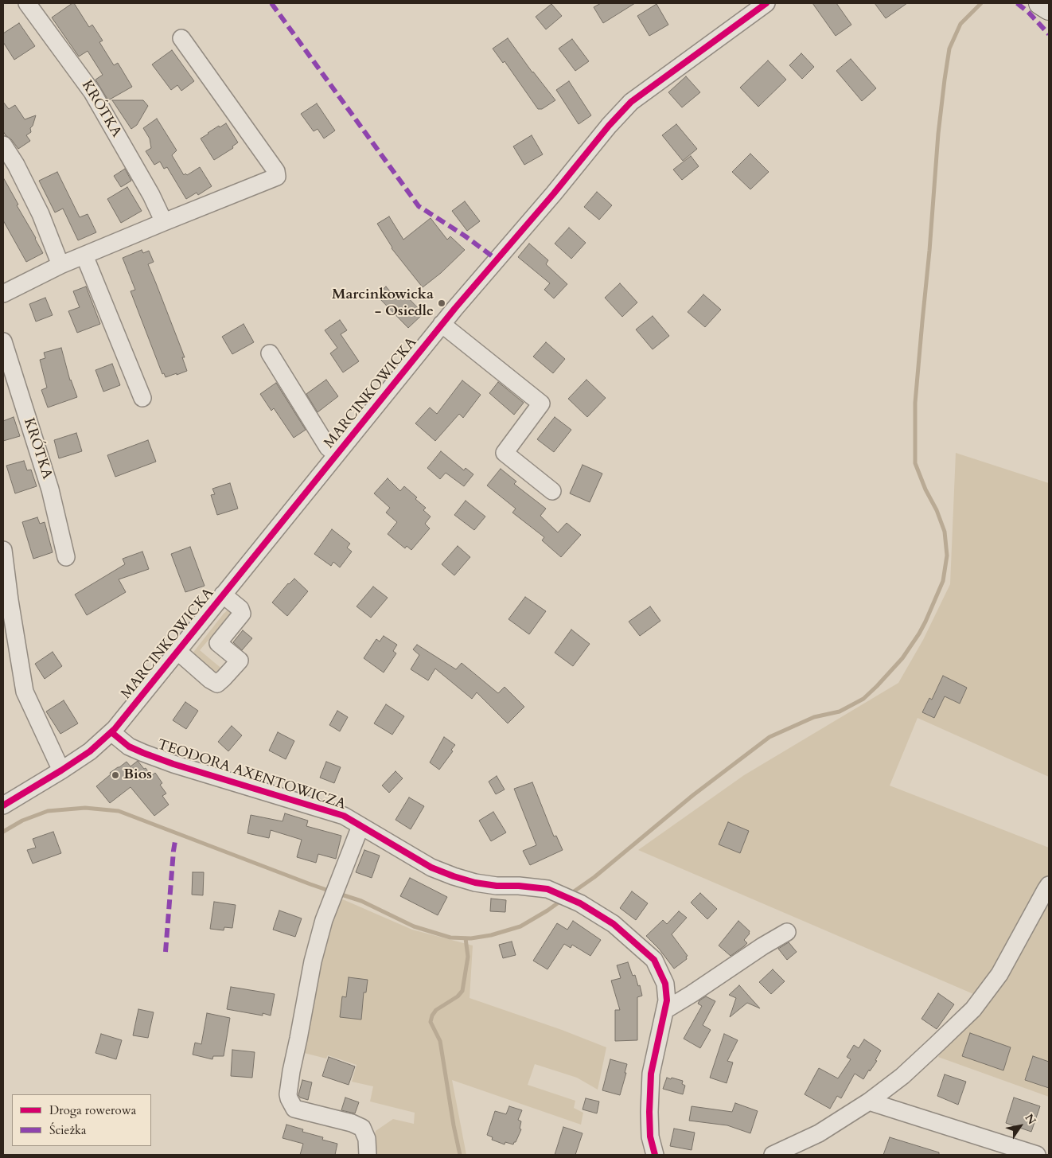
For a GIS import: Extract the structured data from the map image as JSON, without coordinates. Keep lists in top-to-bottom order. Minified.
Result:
{"streets":{"street":["KRÓTKA","MARCINKOWICKA","TEODORA AXENTOWICZA"]},"crossings":[["MARCINKOWICKA","TEODORA AXENTOWICZA"]],"places":["Marcinkowicka - Osiedle","Bios"],"legend":["Droga rowerowa","Ścieżka"],"north":"top right"}
